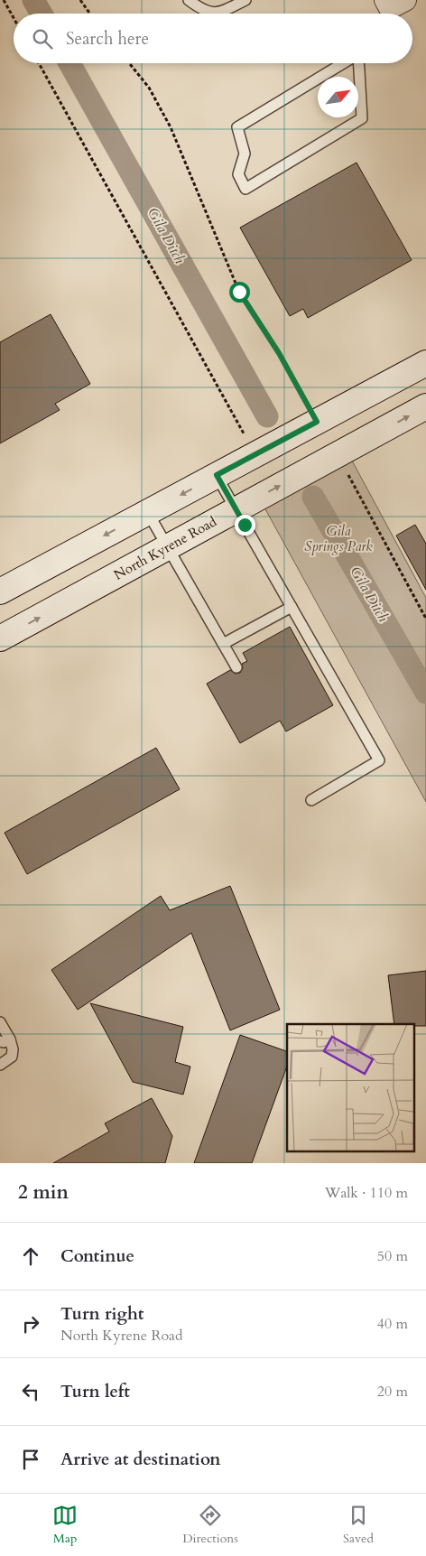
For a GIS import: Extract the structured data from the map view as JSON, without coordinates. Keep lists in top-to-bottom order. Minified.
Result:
{"streets":{"main road":["North Kyrene Road"]},"water":["Gila Ditch"],"parks":["Gila Springs Park"],"north":"top right","page":{"search":"Search here","heading":["2 min","Walk · 110 m"],"list":[["Continue","50 m"],["Turn right","North Kyrene Road","40 m"],["Turn left","20 m"],"Arrive at destination"],"nav":["Map","Directions","Saved"]}}
